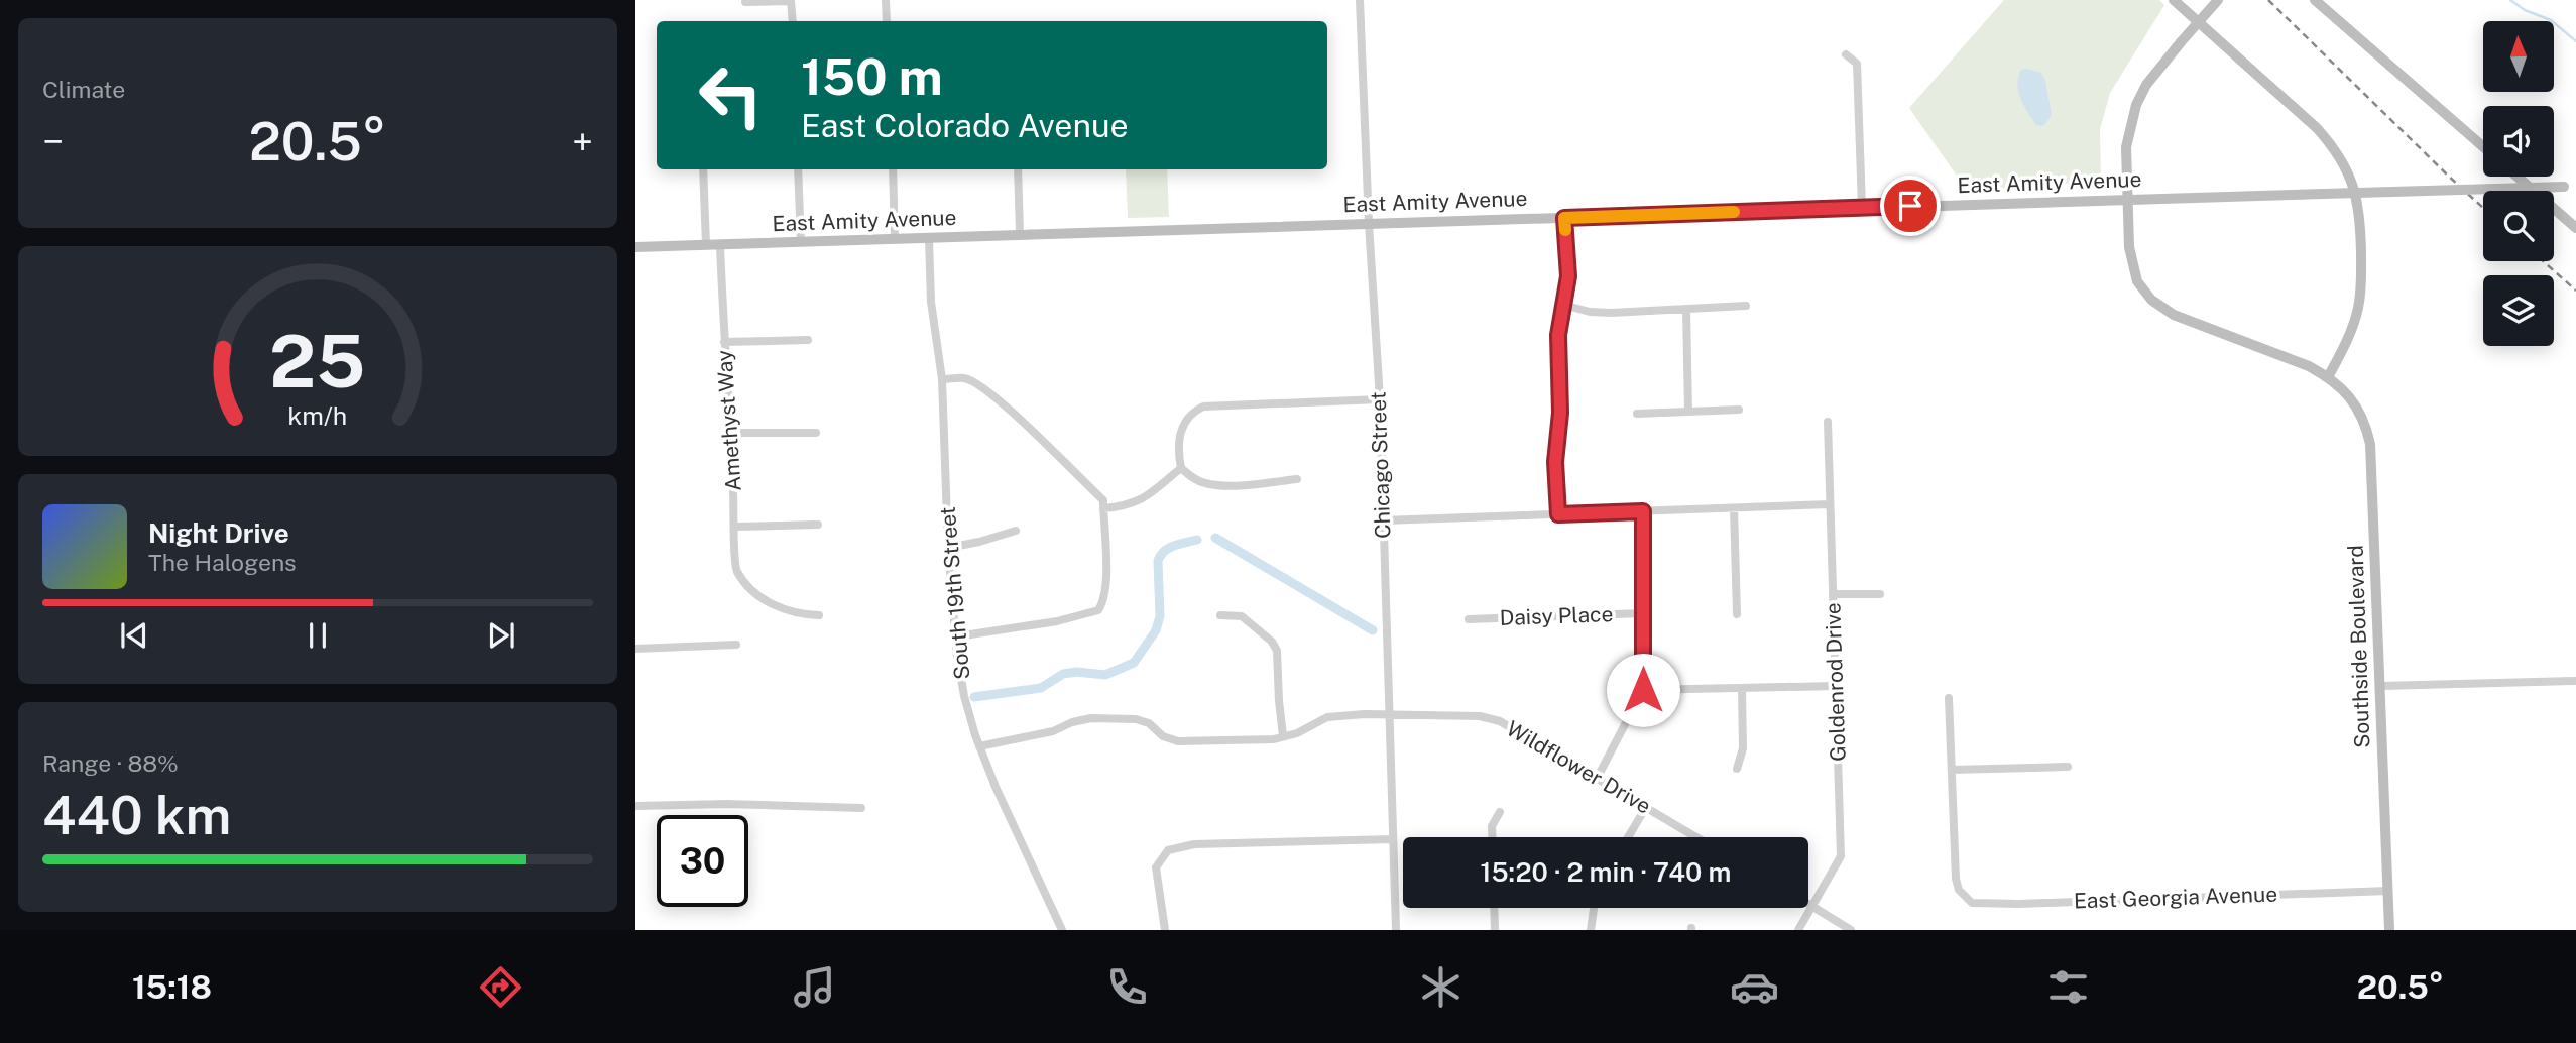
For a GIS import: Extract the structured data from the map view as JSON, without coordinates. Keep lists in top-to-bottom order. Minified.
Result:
{"streets":{"main road":["East Amity Avenue","Southside Boulevard"],"street":["Amethyst Way","Chicago Street","South 19th Street","Daisy Place","Goldenrod Drive","Wildflower Drive","East Georgia Avenue"]},"crossings":[["East Amity Avenue","Amethyst Way"],["East Amity Avenue","Chicago Street"],["East Amity Avenue","South 19th Street"],["East Amity Avenue","Southside Boulevard"],["Chicago Street","Wildflower Drive"],["South 19th Street","Wildflower Drive"],["Southside Boulevard","East Georgia Avenue"]],"north":"top","page":{"tile":["Climate",["Range · 88%","440 km"]],"turn":["150 m","East Colorado Avenue"],"heat":["−","20.5°","+"],"song":["Night Drive","The Halogens"],"limit":"30","trip":"15:20 · 2 min · 740 m","tabs":["15:18","20.5°"],"gauge":["25","km/h"]}}
